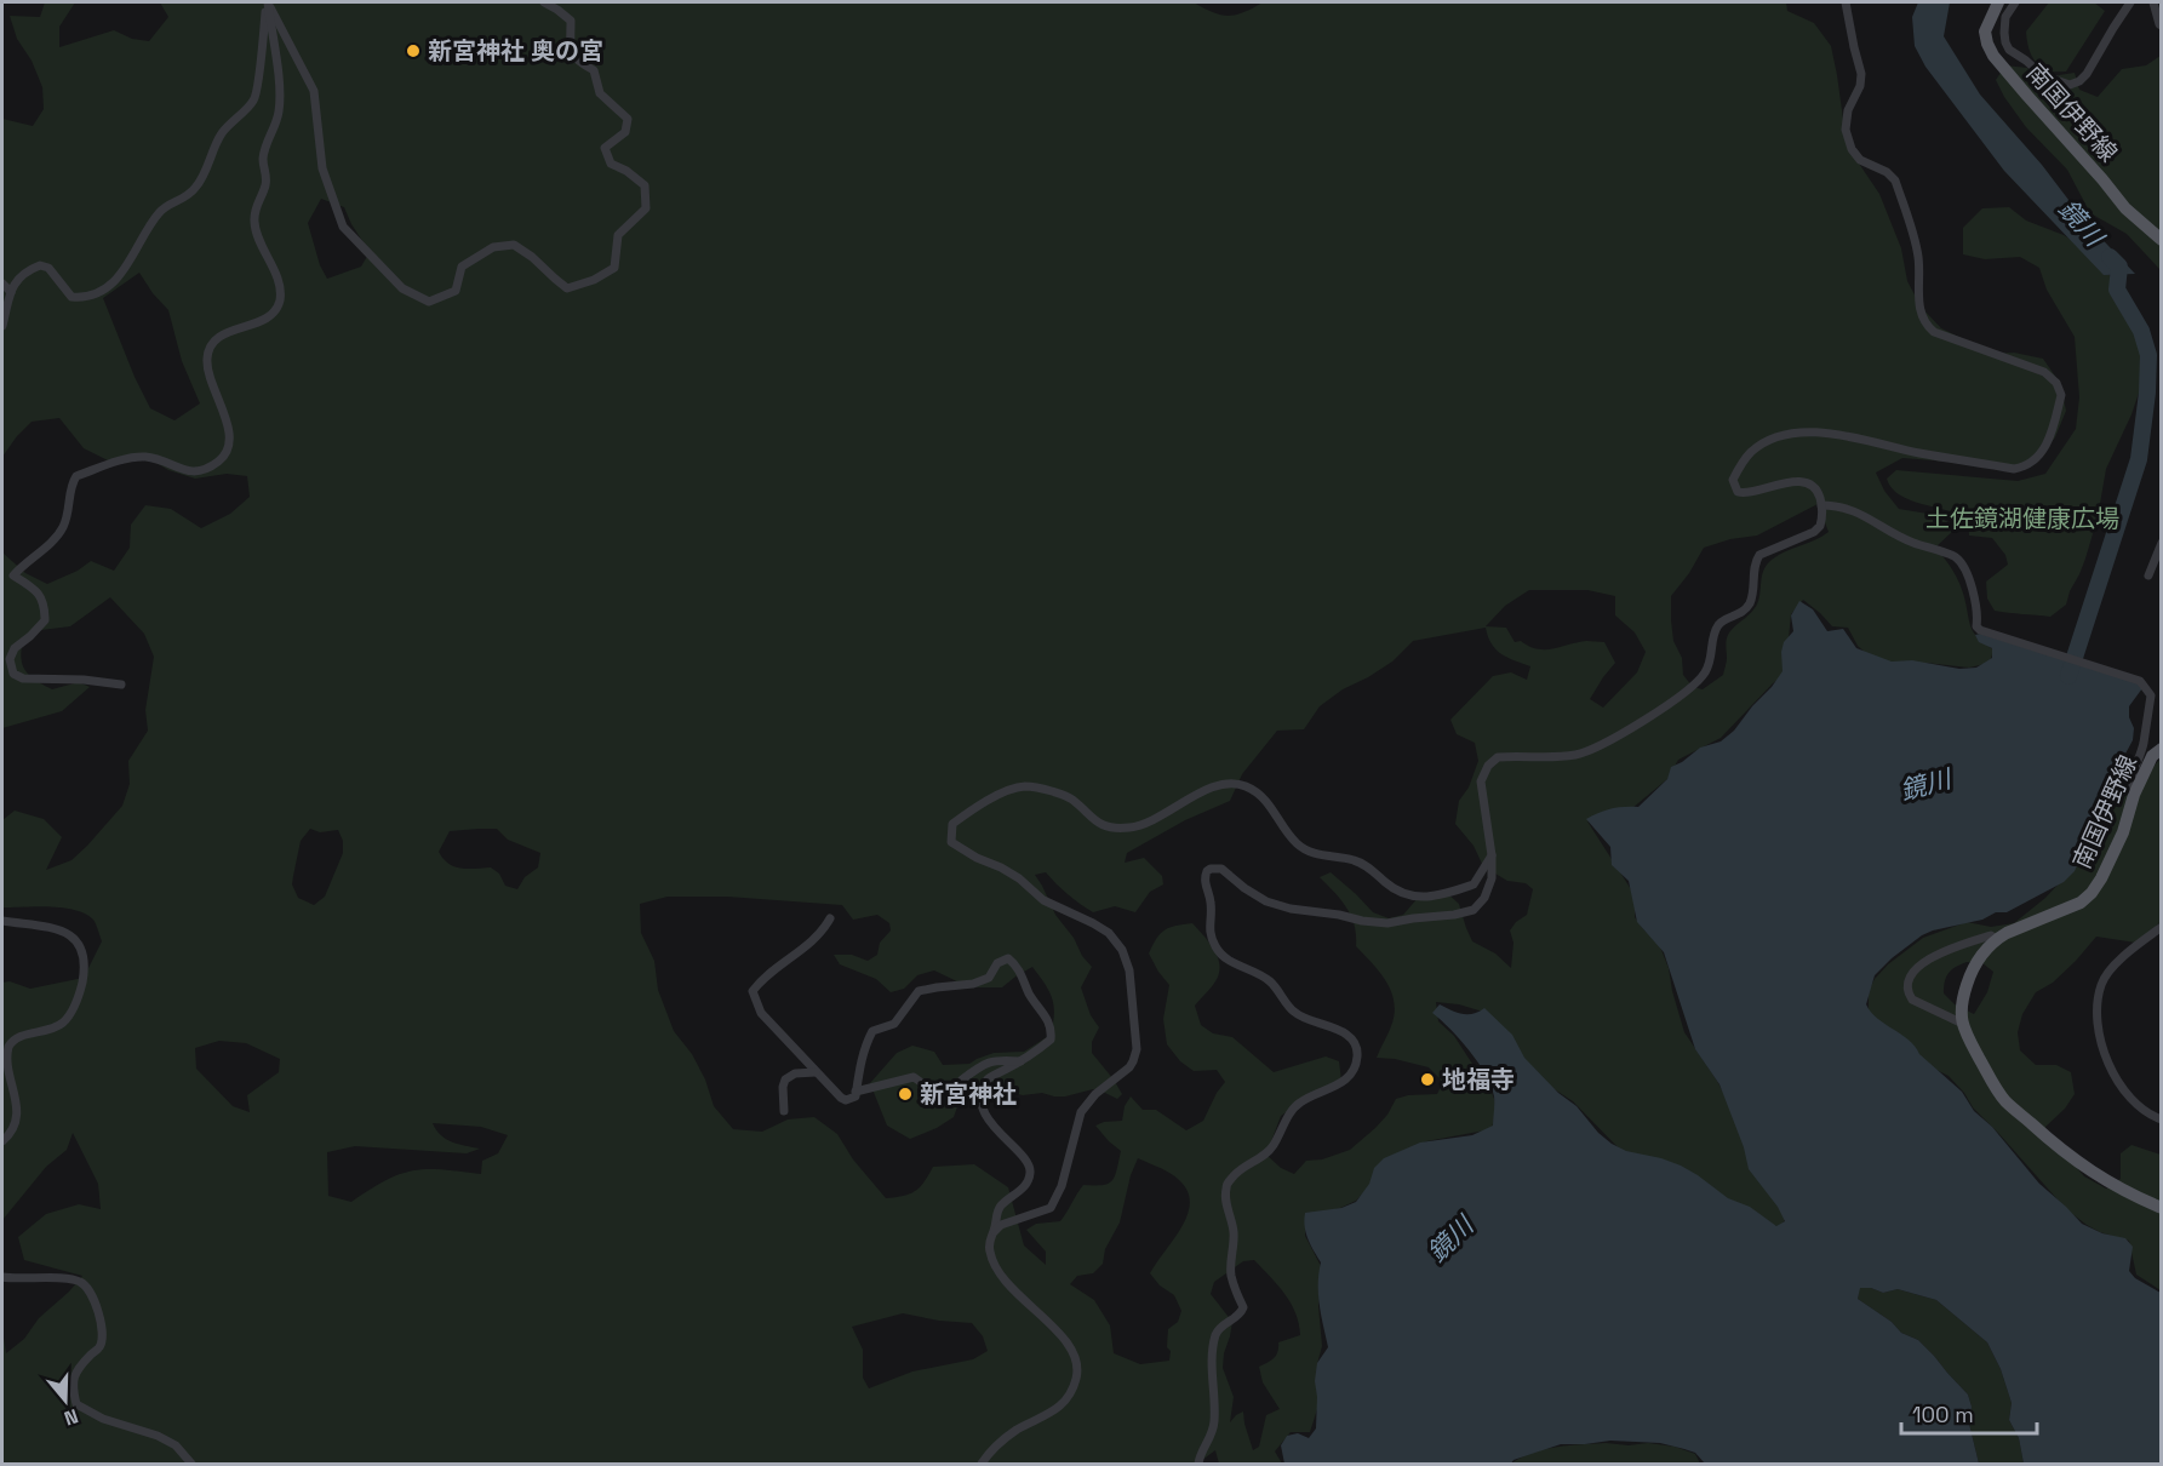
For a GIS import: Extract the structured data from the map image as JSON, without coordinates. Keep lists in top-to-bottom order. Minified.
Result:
{"streets":{"main road":["南国伊野線"]},"water":["鏡川"],"parks":["土佐鏡湖健康広場"],"places":["新宮神社 奥の宮","地福寺","新宮神社"],"scale_bar":"100 m","north":"bottom"}
